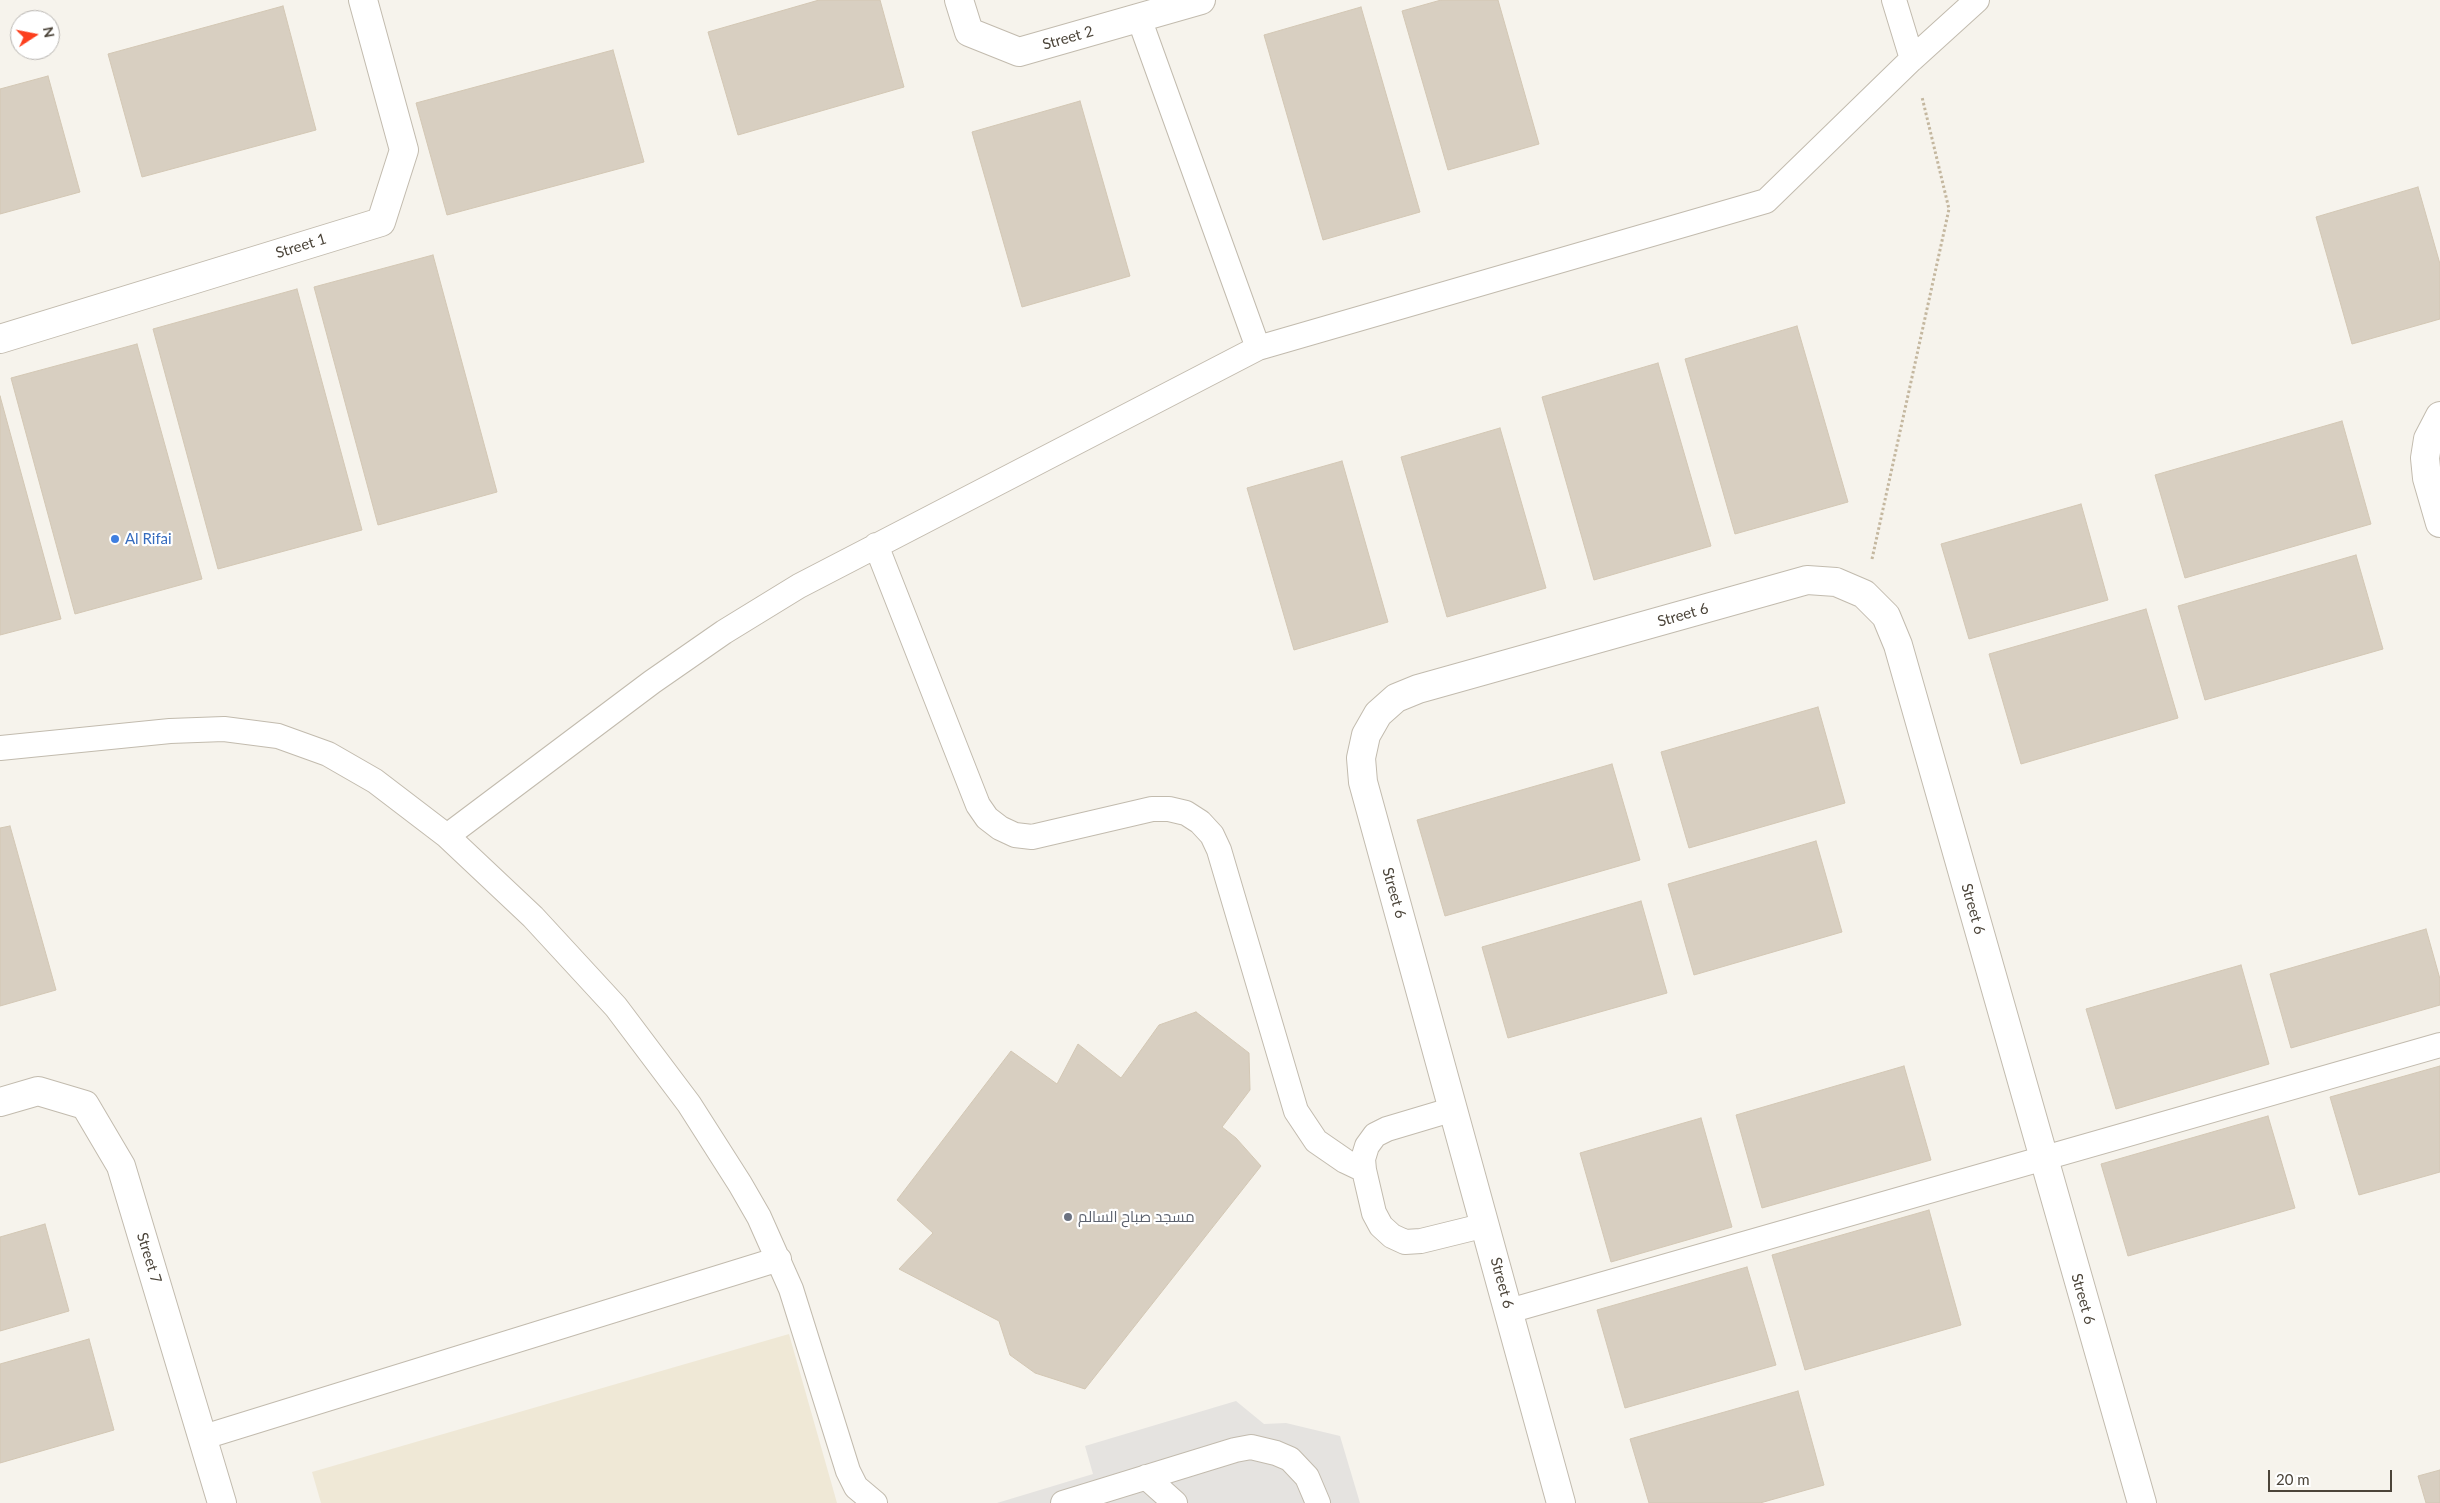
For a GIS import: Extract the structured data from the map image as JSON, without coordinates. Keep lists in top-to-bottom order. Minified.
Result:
{"streets":{"street":["Street 2","Street 1","Street 6","Street 7"]},"places":["Al Rifai","مسجد صباح السالم"],"scale_bar":"20 m","north":"right"}
